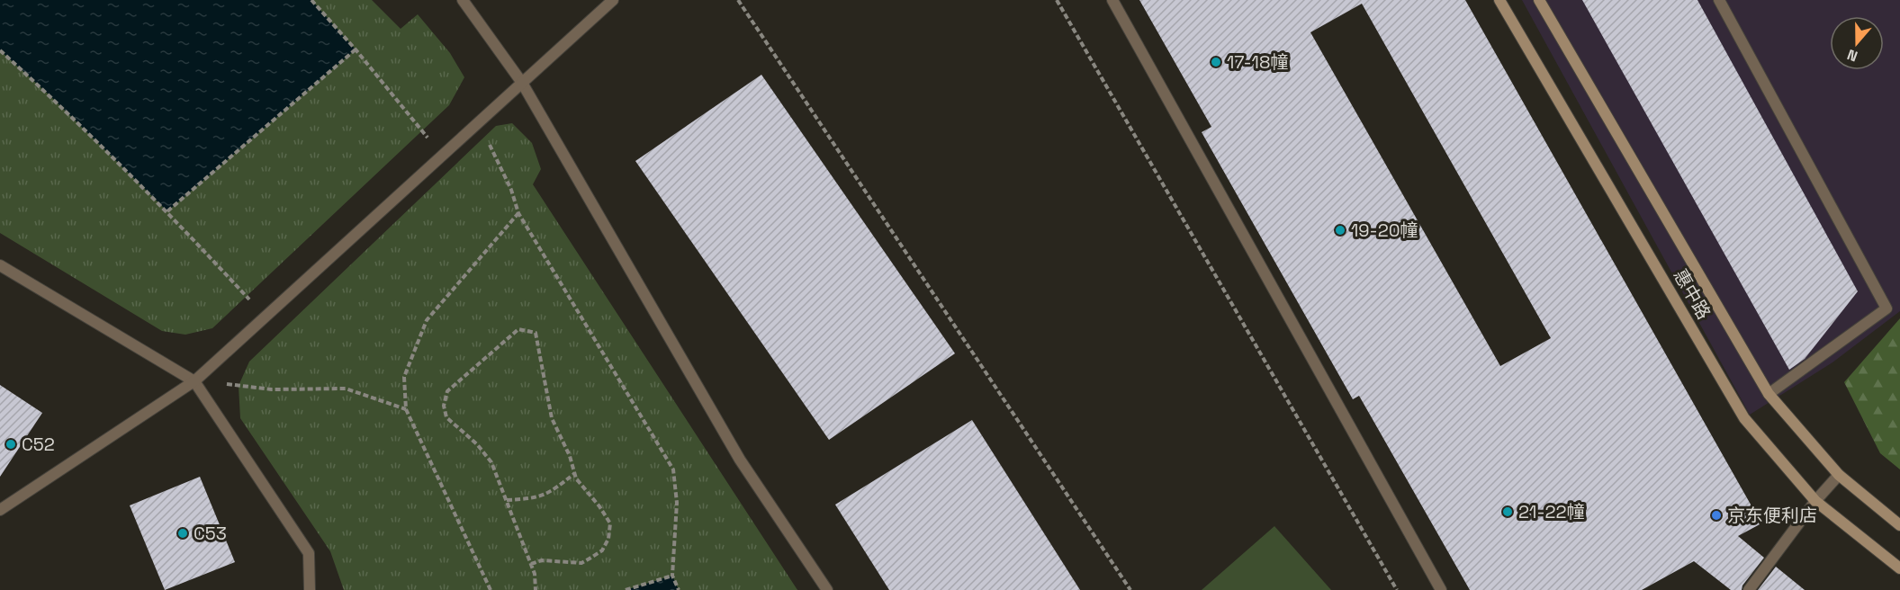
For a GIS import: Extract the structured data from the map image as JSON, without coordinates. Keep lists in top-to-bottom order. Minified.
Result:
{"streets":{"street":["惠中路"]},"places":["17-18幢","19-20幢","C52","21-22幢","京东便利店","C53"],"north":"bottom"}
